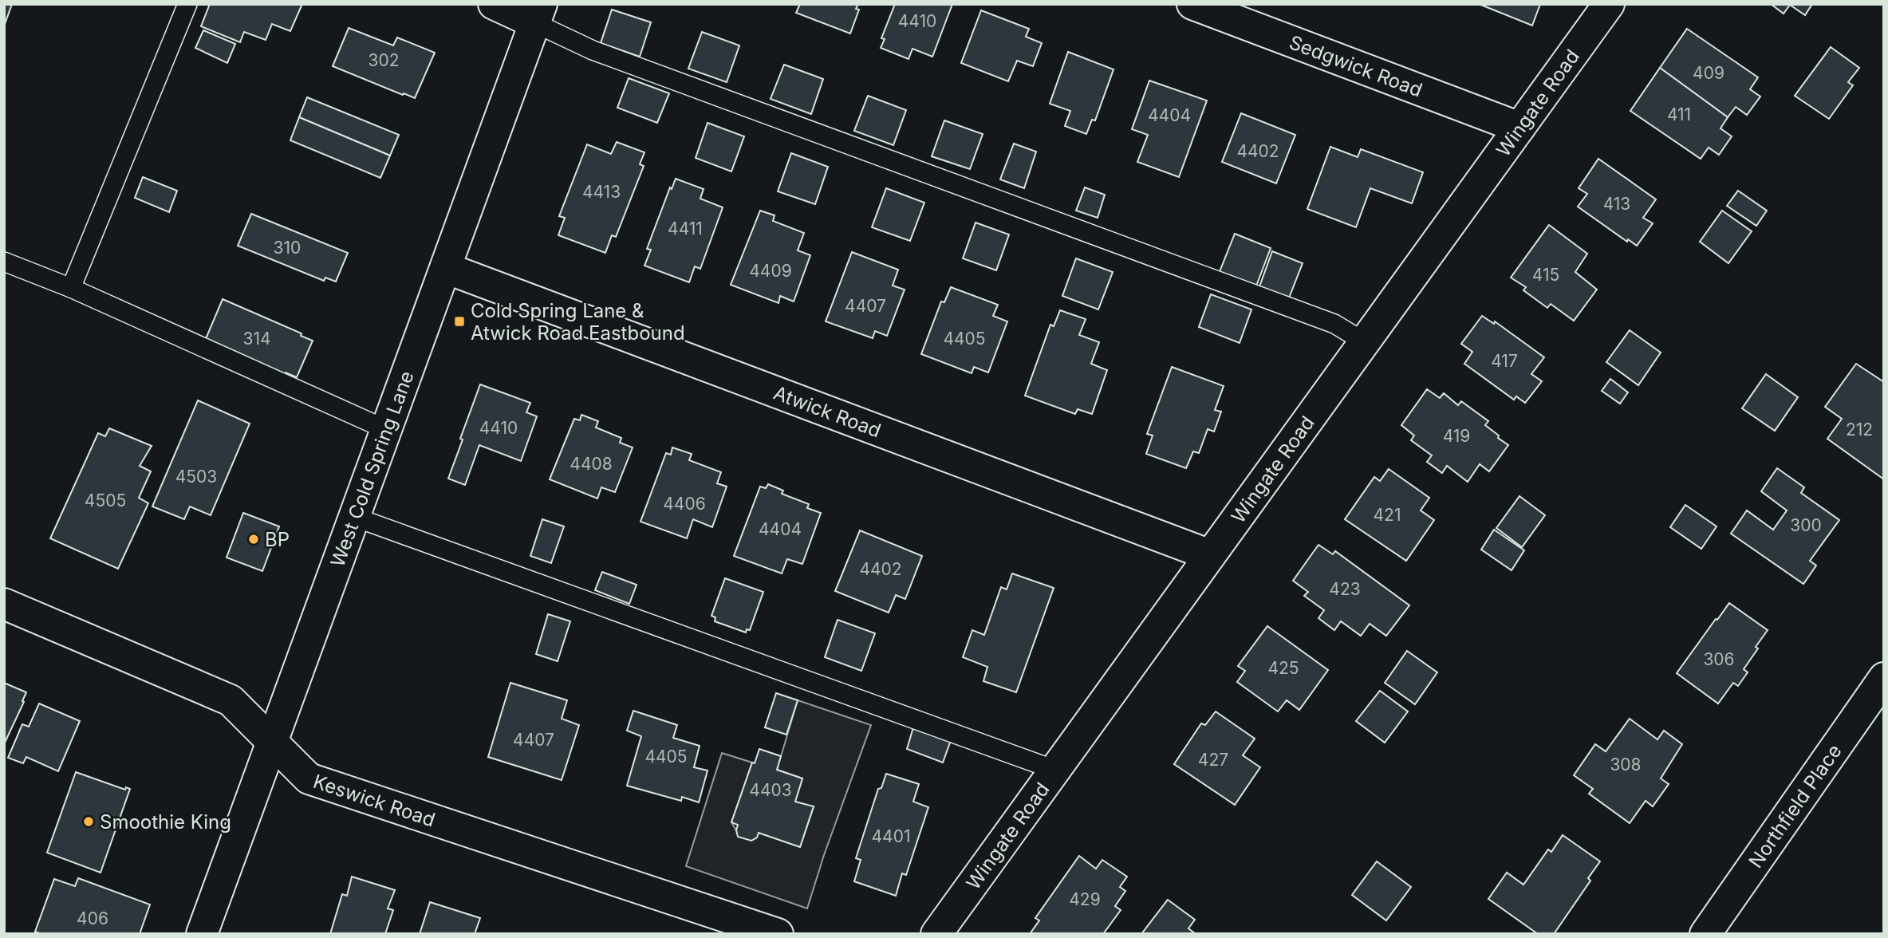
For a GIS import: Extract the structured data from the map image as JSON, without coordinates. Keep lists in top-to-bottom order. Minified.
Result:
{"streets":{"street":["Sedgwick Road","Wingate Road","Atwick Road","West Cold Spring Lane","Keswick Road","Northfield Place"]},"crossings":[["Sedgwick Road","Wingate Road"],["Wingate Road","Atwick Road"],["Atwick Road","West Cold Spring Lane"],["West Cold Spring Lane","Keswick Road"]],"places":{"transit":["Cold Spring Lane & Atwick Road Eastbound"],"other":["BP","Smoothie King"]},"house_numbers":["4410","302","409","411","4404","4402","4413","413","4411","310","4409","415","4407","314","4405","417","4410","212","419","4408","4503","4505","4406","421","300","4404","4402","423","306","425","4407","4405","427","308","4403","4401","429","406"]}
